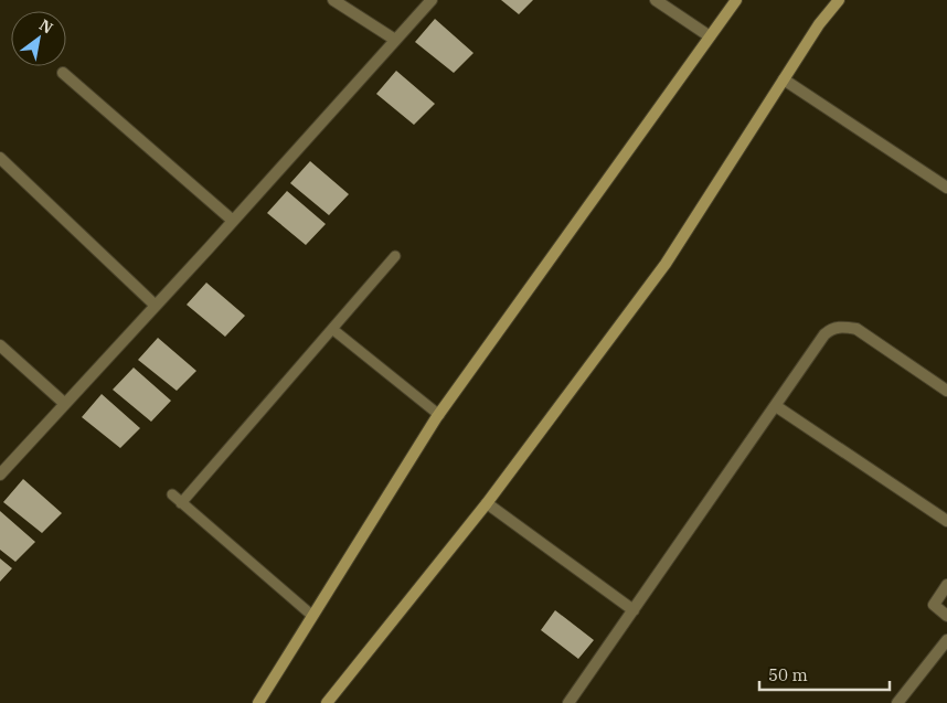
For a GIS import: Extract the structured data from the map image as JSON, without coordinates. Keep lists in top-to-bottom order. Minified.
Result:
{"scale_bar":"50 m","north":"top right"}
